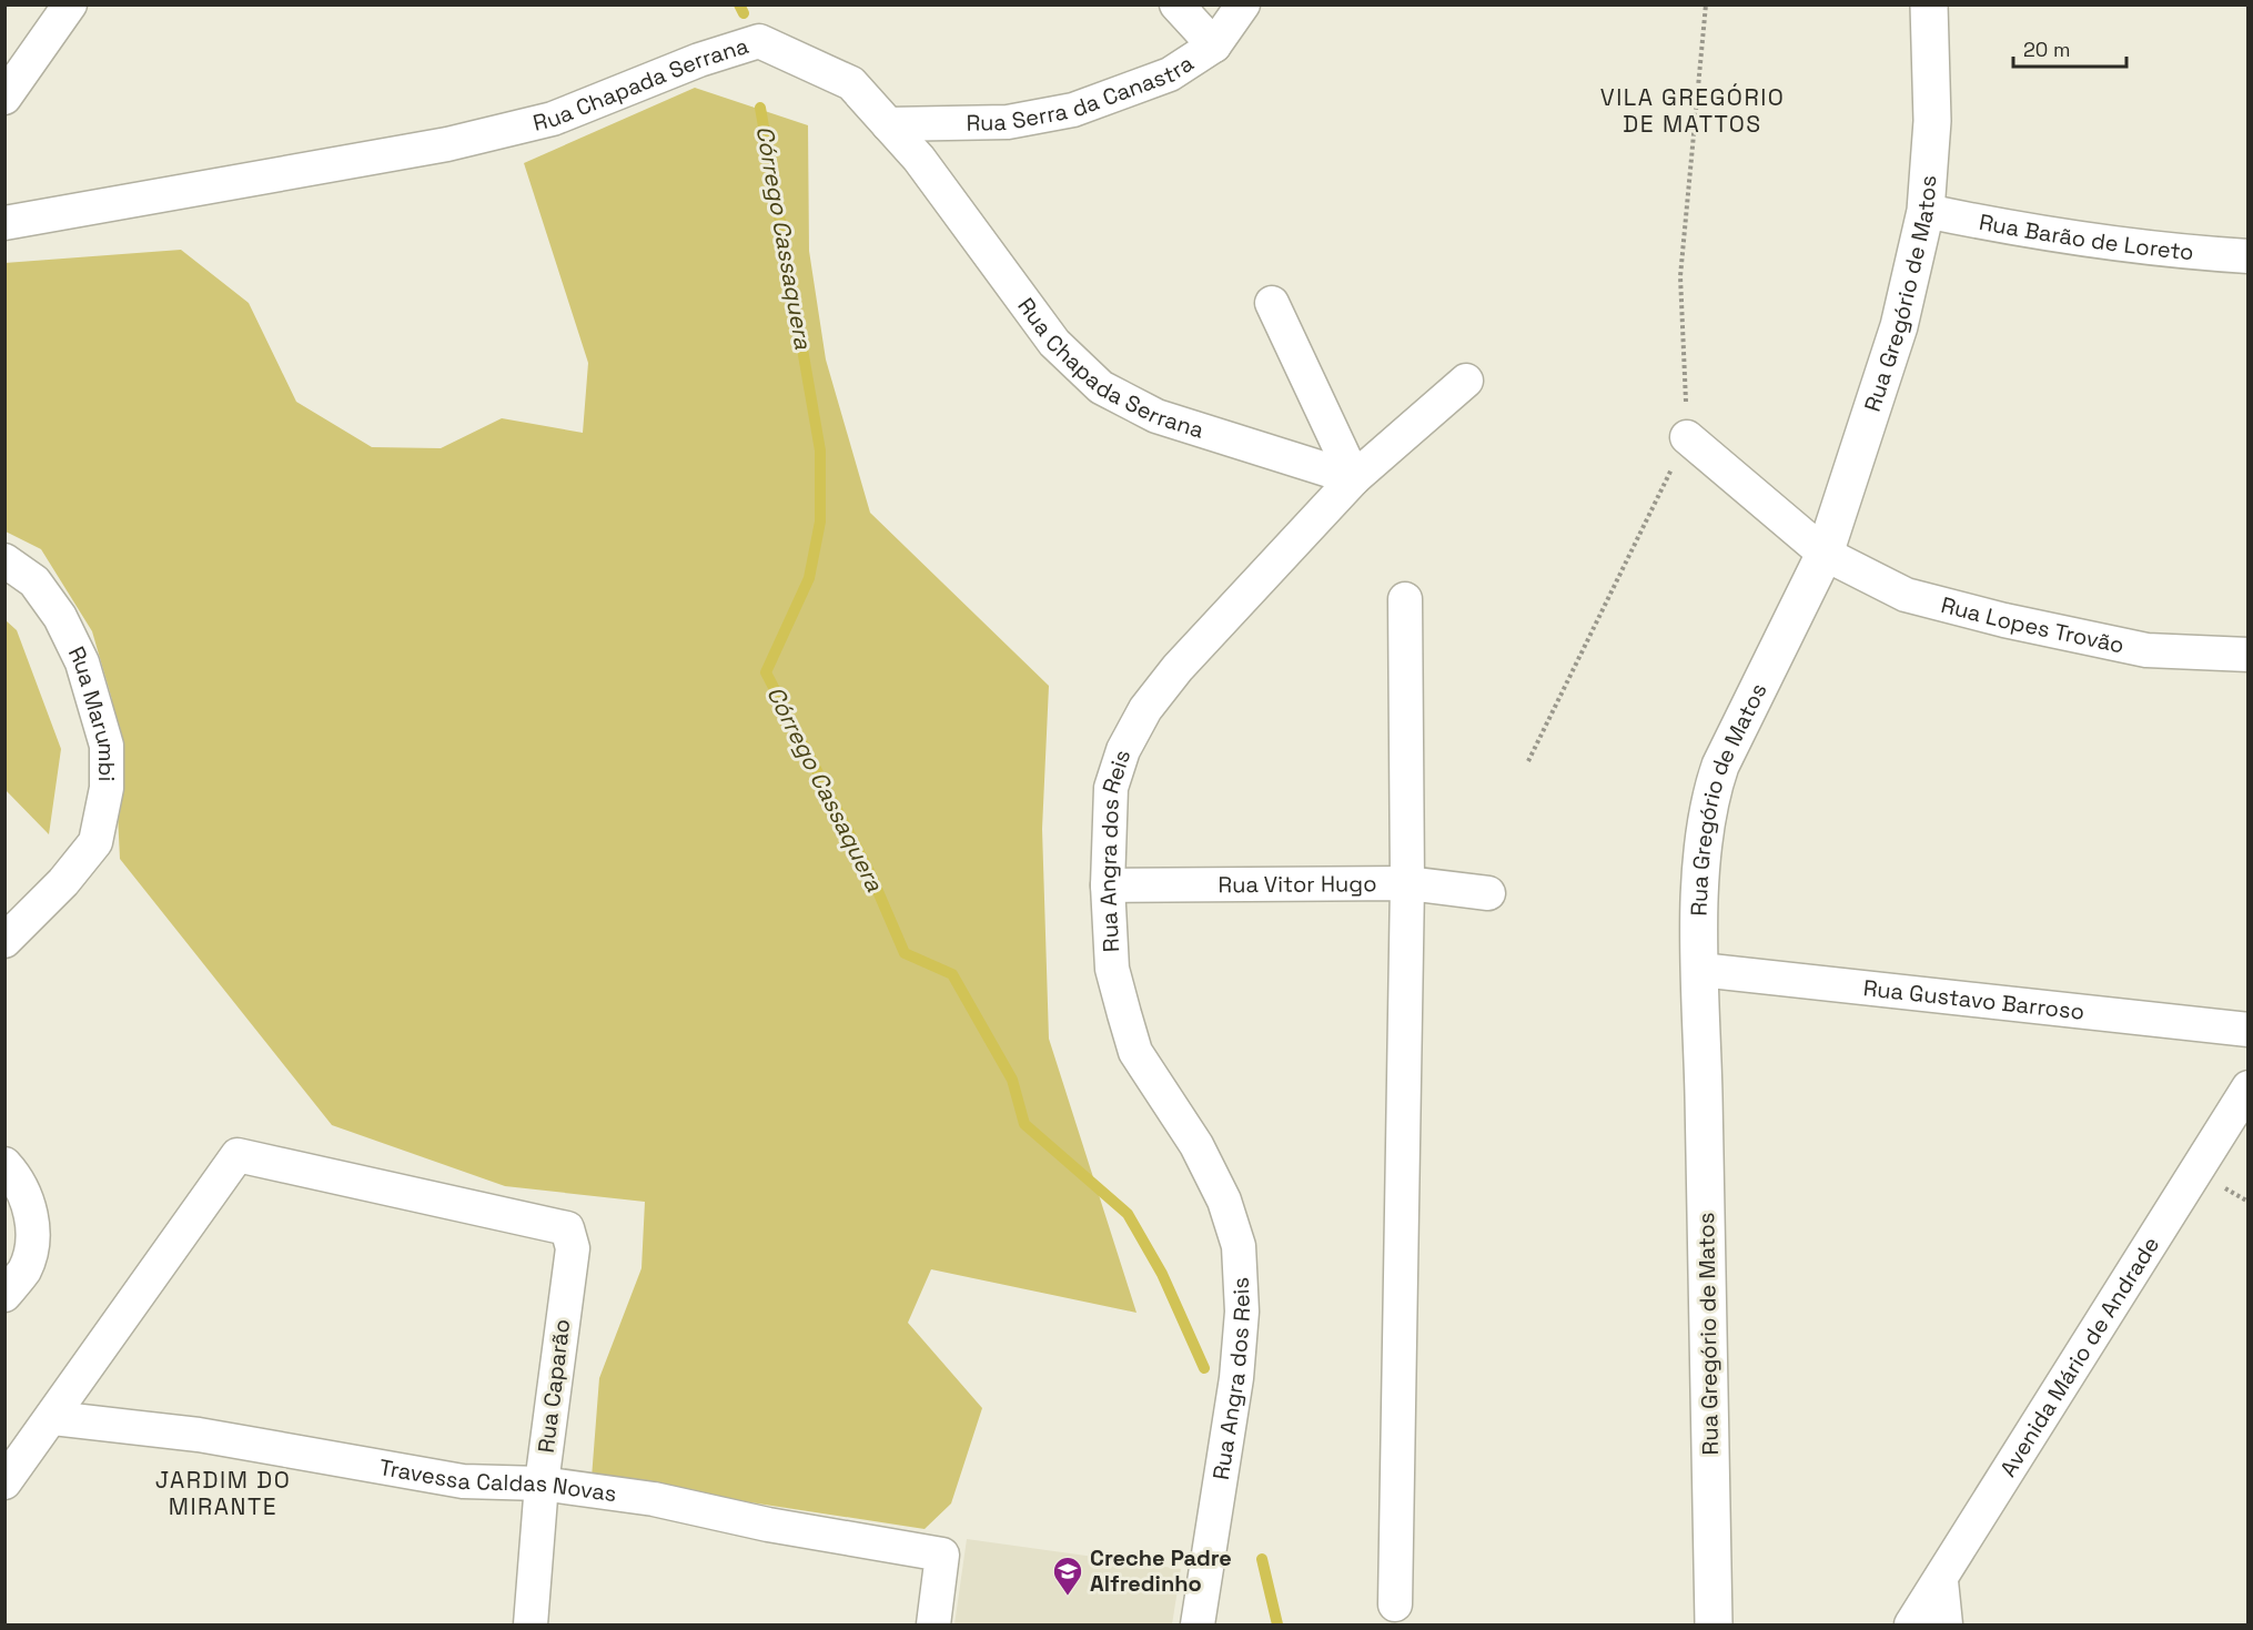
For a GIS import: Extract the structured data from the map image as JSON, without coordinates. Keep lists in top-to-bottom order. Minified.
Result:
{"streets":{"street":["Rua Chapada Serrana","Rua Serra da Canastra","Rua Barão de Loreto","Rua Gregório de Matos","Rua Lopes Trovão","Rua Marumbi","Rua Angra dos Reis","Rua Vitor Hugo","Rua Gustavo Barroso","Avenida Mário de Andrade","Rua Caparão","Travessa Caldas Novas"]},"crossings":[["Rua Chapada Serrana","Rua Serra da Canastra"],["Rua Chapada Serrana","Rua Angra dos Reis"],["Rua Barão de Loreto","Rua Gregório de Matos"],["Rua Gregório de Matos","Rua Lopes Trovão"],["Rua Gregório de Matos","Rua Gustavo Barroso"],["Rua Angra dos Reis","Rua Vitor Hugo"],["Rua Caparão","Travessa Caldas Novas"]],"districts":["VILA GREGÓRIO DE MATTOS","JARDIM DO MIRANTE"],"water":["Córrego Cassaquera"],"places":{"school or university":["Creche Padre Alfredinho"]},"scale_bar":"20 m"}
